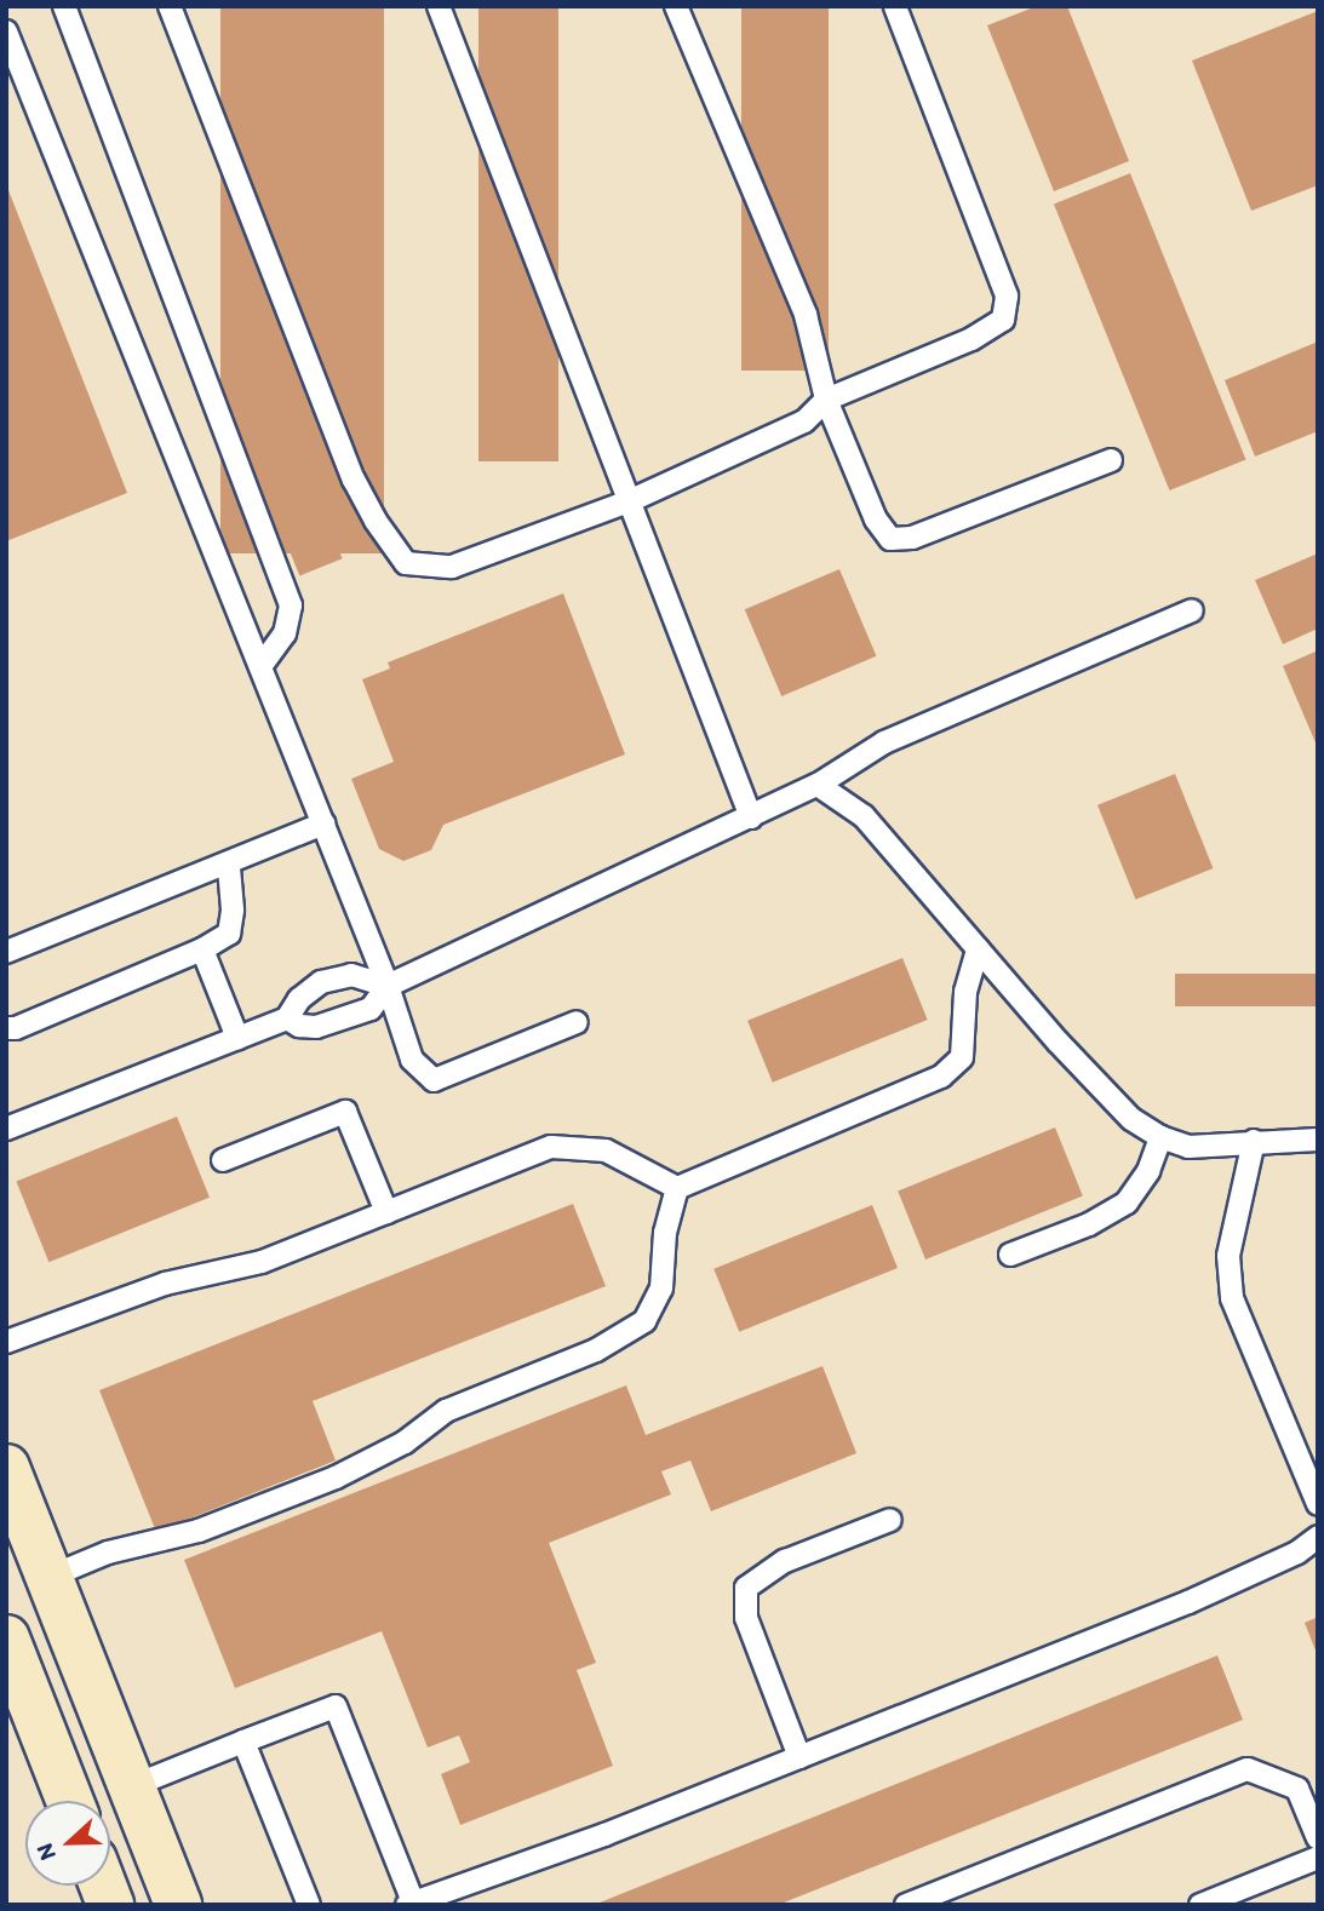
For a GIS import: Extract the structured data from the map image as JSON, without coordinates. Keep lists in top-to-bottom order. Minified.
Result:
{"north":"left"}
